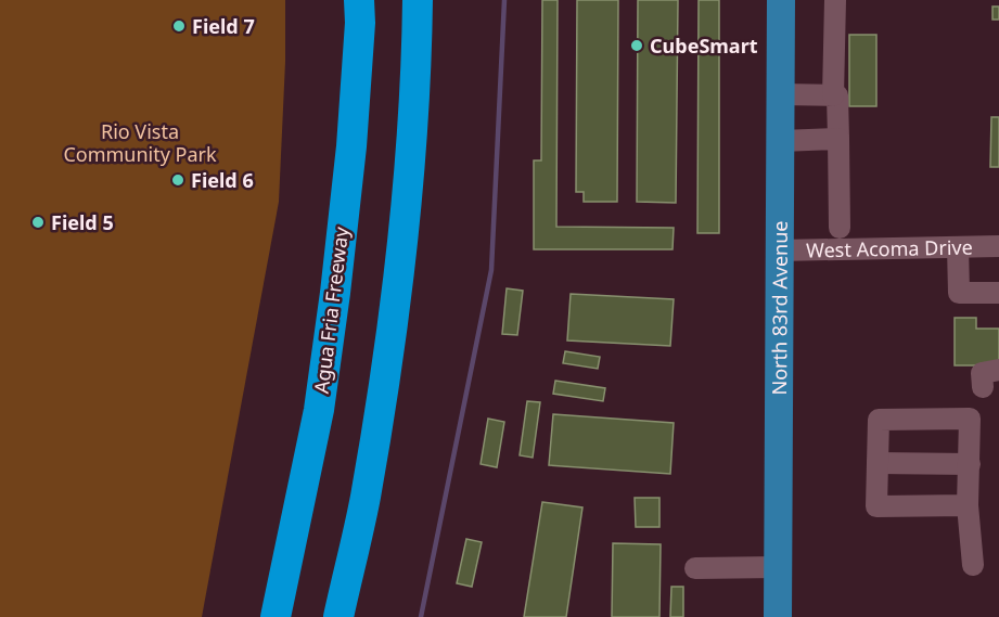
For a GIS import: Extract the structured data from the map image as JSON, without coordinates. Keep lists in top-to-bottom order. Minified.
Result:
{"streets":{"highway":["Agua Fria Freeway"],"main road":["North 83rd Avenue"],"street":["West Acoma Drive"]},"crossings":[["West Acoma Drive","North 83rd Avenue"]],"parks":["Rio Vista Community Park"],"places":["Field 7","CubeSmart","Field 6","Field 5"]}
